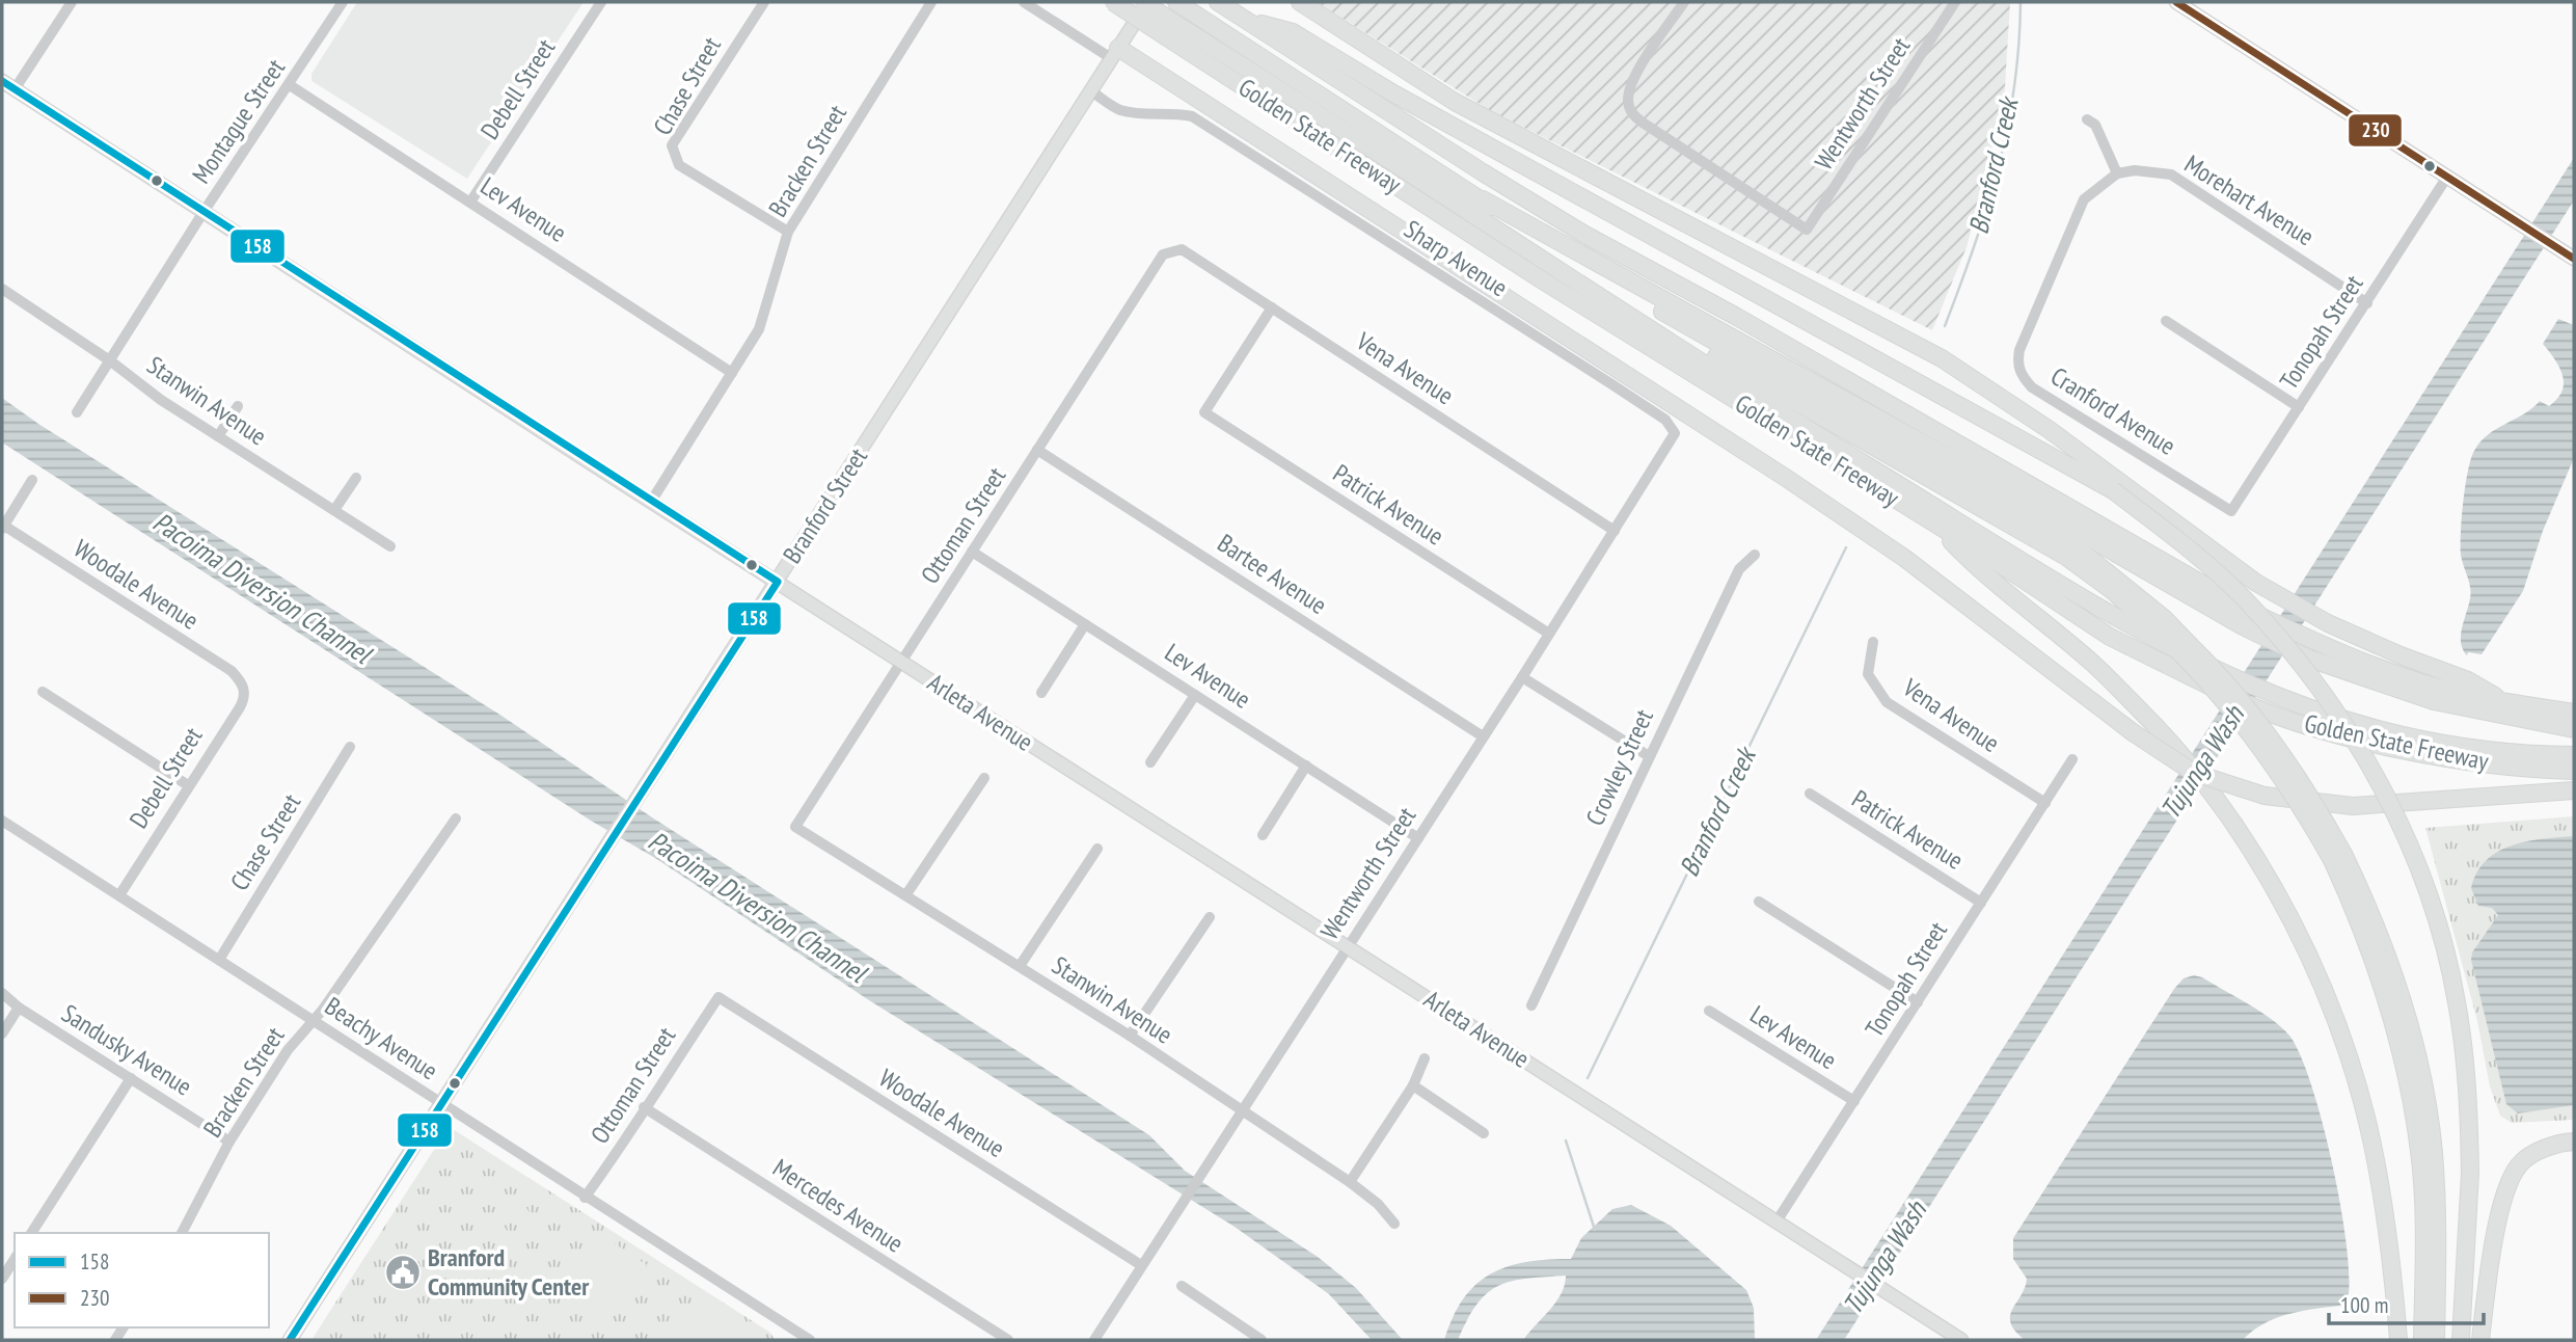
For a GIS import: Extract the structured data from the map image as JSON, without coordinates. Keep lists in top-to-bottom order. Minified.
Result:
{"streets":{"highway":["Golden State Freeway"],"main road":["Branford Street","Arleta Avenue"],"street":["Chase Street","Debell Street","Wentworth Street","Montague Street","Bracken Street","Morehart Avenue","Lev Avenue","Sharp Avenue","Tonopah Street","Vena Avenue","Stanwin Avenue","Cranford Avenue","Patrick Avenue","Ottoman Street","Bartee Avenue","Woodale Avenue","Crowley Street","Beachy Avenue","Sandusky Avenue","Mercedes Avenue"]},"crossings":[["Chase Street","Bracken Street"],["Chase Street","Beachy Avenue"],["Debell Street","Lev Avenue"],["Debell Street","Woodale Avenue"],["Debell Street","Beachy Avenue"],["Wentworth Street","Lev Avenue"],["Wentworth Street","Sharp Avenue"],["Wentworth Street","Vena Avenue"],["Wentworth Street","Stanwin Avenue"],["Wentworth Street","Patrick Avenue"],["Wentworth Street","Bartee Avenue"],["Wentworth Street","Woodale Avenue"],["Wentworth Street","Arleta Avenue"],["Montague Street","Lev Avenue"],["Montague Street","Stanwin Avenue"],["Montague Street","Arleta Avenue"],["Bracken Street","Lev Avenue"],["Bracken Street","Arleta Avenue"],["Bracken Street","Beachy Avenue"],["Bracken Street","Sandusky Avenue"],["Morehart Avenue","Tonopah Street"],["Morehart Avenue","Cranford Avenue"],["Lev Avenue","Tonopah Street"],["Lev Avenue","Ottoman Street"],["Sharp Avenue","Branford Street"],["Tonopah Street","Vena Avenue"],["Tonopah Street","Cranford Avenue"],["Tonopah Street","Patrick Avenue"],["Tonopah Street","Arleta Avenue"],["Vena Avenue","Patrick Avenue"],["Vena Avenue","Ottoman Street"],["Stanwin Avenue","Ottoman Street"],["Branford Street","Arleta Avenue"],["Branford Street","Beachy Avenue"],["Ottoman Street","Bartee Avenue"],["Ottoman Street","Woodale Avenue"],["Ottoman Street","Arleta Avenue"],["Ottoman Street","Beachy Avenue"],["Ottoman Street","Mercedes Avenue"]],"water":["Branford Creek","Pacoima Diversion Channel","Tujunga Wash"],"places":{"public building":["Branford Community Center"]},"lines":["transit line 230","transit line 158"],"legend":["158","230"],"scale_bar":"100 m"}
